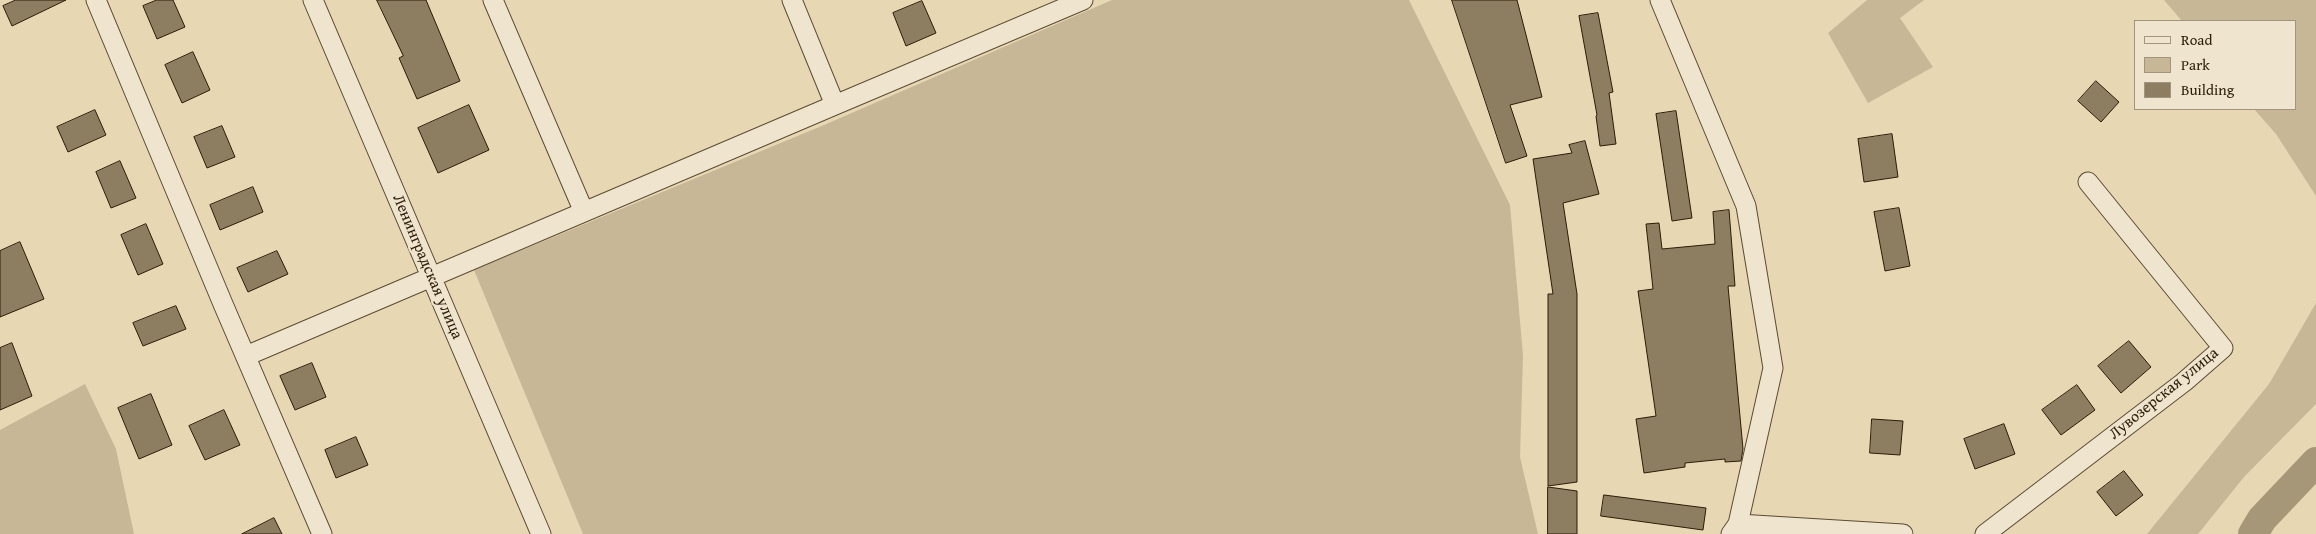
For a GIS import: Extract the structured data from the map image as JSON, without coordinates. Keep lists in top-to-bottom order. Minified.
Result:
{"streets":{"street":["Ленинградская улица","Лувозерская улица"]},"legend":["Road","Park","Building"]}
